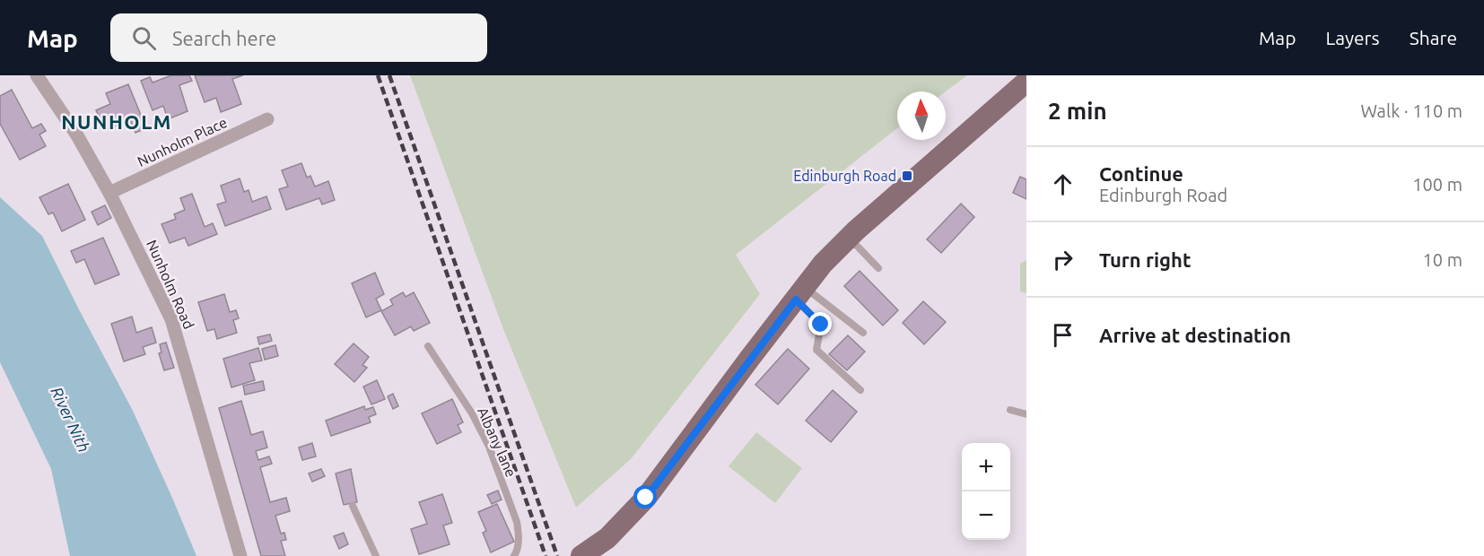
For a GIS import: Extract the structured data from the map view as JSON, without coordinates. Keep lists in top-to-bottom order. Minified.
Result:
{"streets":{"street":["Nunholm Place","Nunholm Road"],"lane":["Albany lane"]},"crossings":[["Nunholm Place","Nunholm Road"]],"districts":["NUNHOLM"],"water":["River Nith"],"places":{"transit":["Edinburgh Road"]},"north":"top","page":{"header":"Map","search":"Search here","nav":["Map","Layers","Share"],"heading":["2 min","Walk · 110 m"],"list":[["Continue","Edinburgh Road","100 m"],["Turn right","10 m"],"Arrive at destination"],"map_buttons":["+","−"]}}
